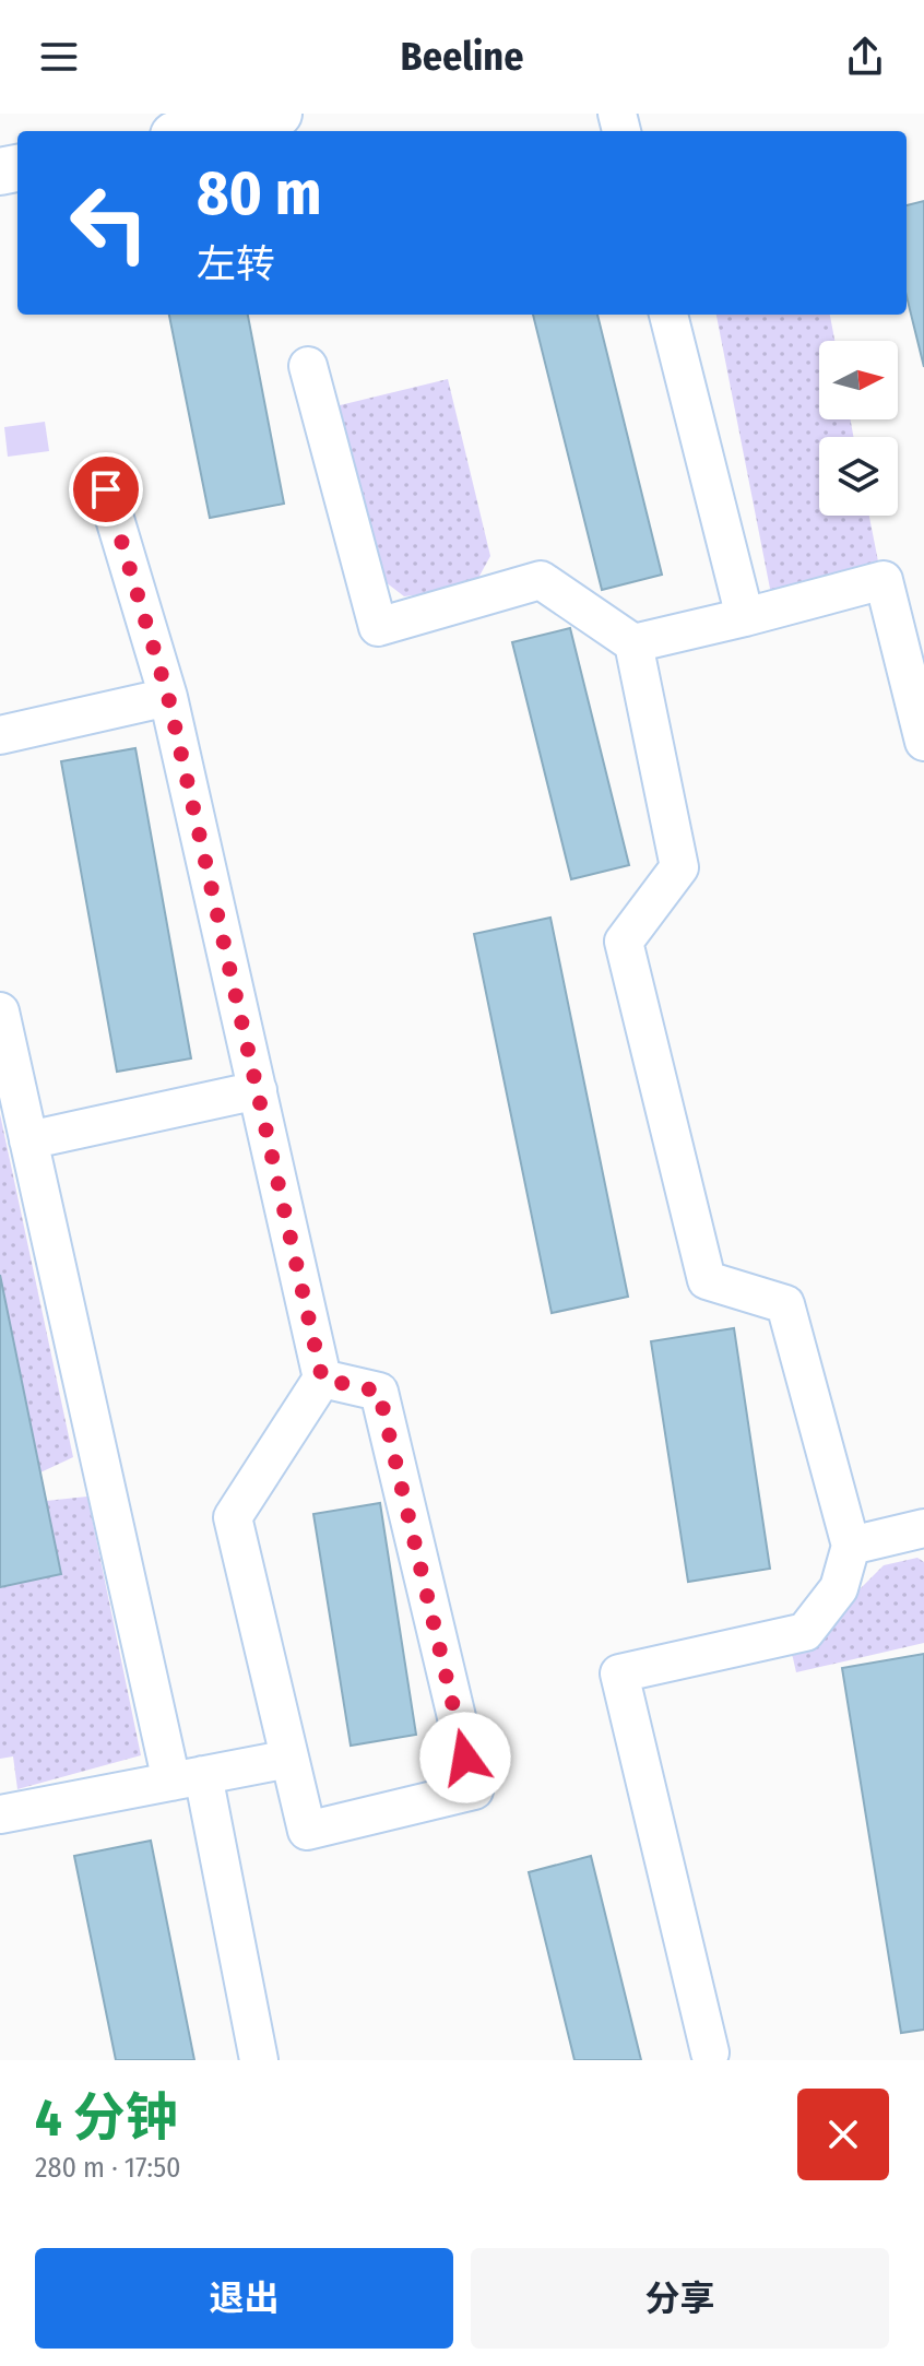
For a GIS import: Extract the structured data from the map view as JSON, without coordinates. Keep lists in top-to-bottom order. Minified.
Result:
{"north":"right","page":{"header":"Beeline","turn":["80 m","左转"],"heading":["4 分钟","280 m · 17:50"],"buttons":["退出","分享"]}}
